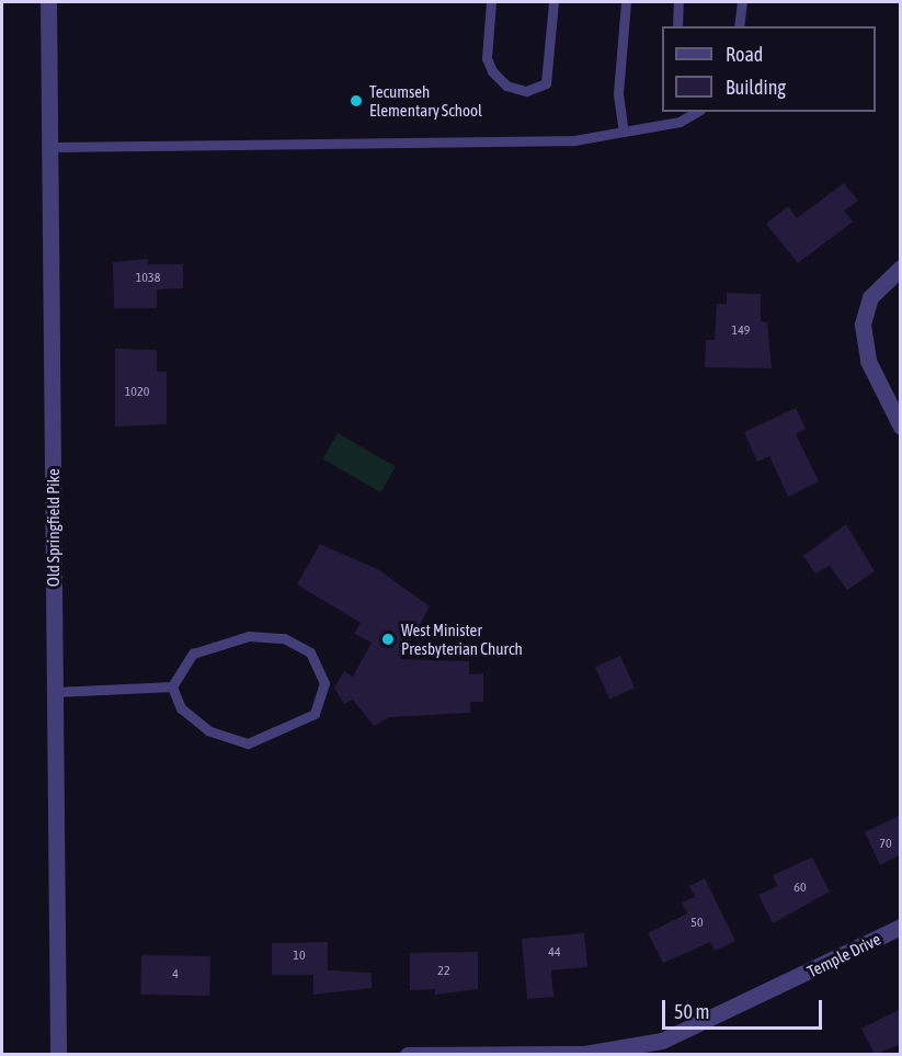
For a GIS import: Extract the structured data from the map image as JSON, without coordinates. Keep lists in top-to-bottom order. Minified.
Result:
{"streets":{"street":["Old Springfield Pike","Temple Drive"]},"places":["Tecumseh Elementary School","West Minister Presbyterian Church"],"house_numbers":["1038","149","1020","70","60","50","44","10","22","4"],"legend":["Road","Building"],"scale_bar":"50 m"}
